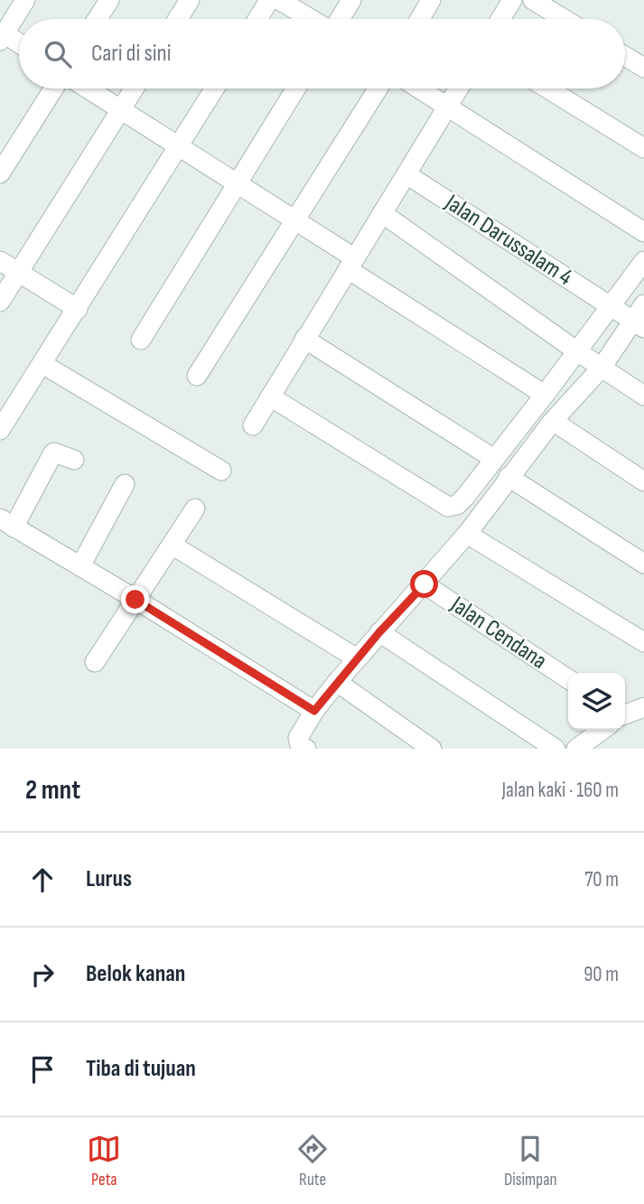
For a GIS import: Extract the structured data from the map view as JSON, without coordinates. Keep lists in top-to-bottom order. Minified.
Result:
{"streets":{"street":["Jalan Darussalam 4","Jalan Cendana"]},"page":{"search":"Cari di sini","heading":["2 mnt","Jalan kaki · 160 m"],"list":[["Lurus","70 m"],["Belok kanan","90 m"],"Tiba di tujuan"],"nav":["Peta","Rute","Disimpan"]}}
